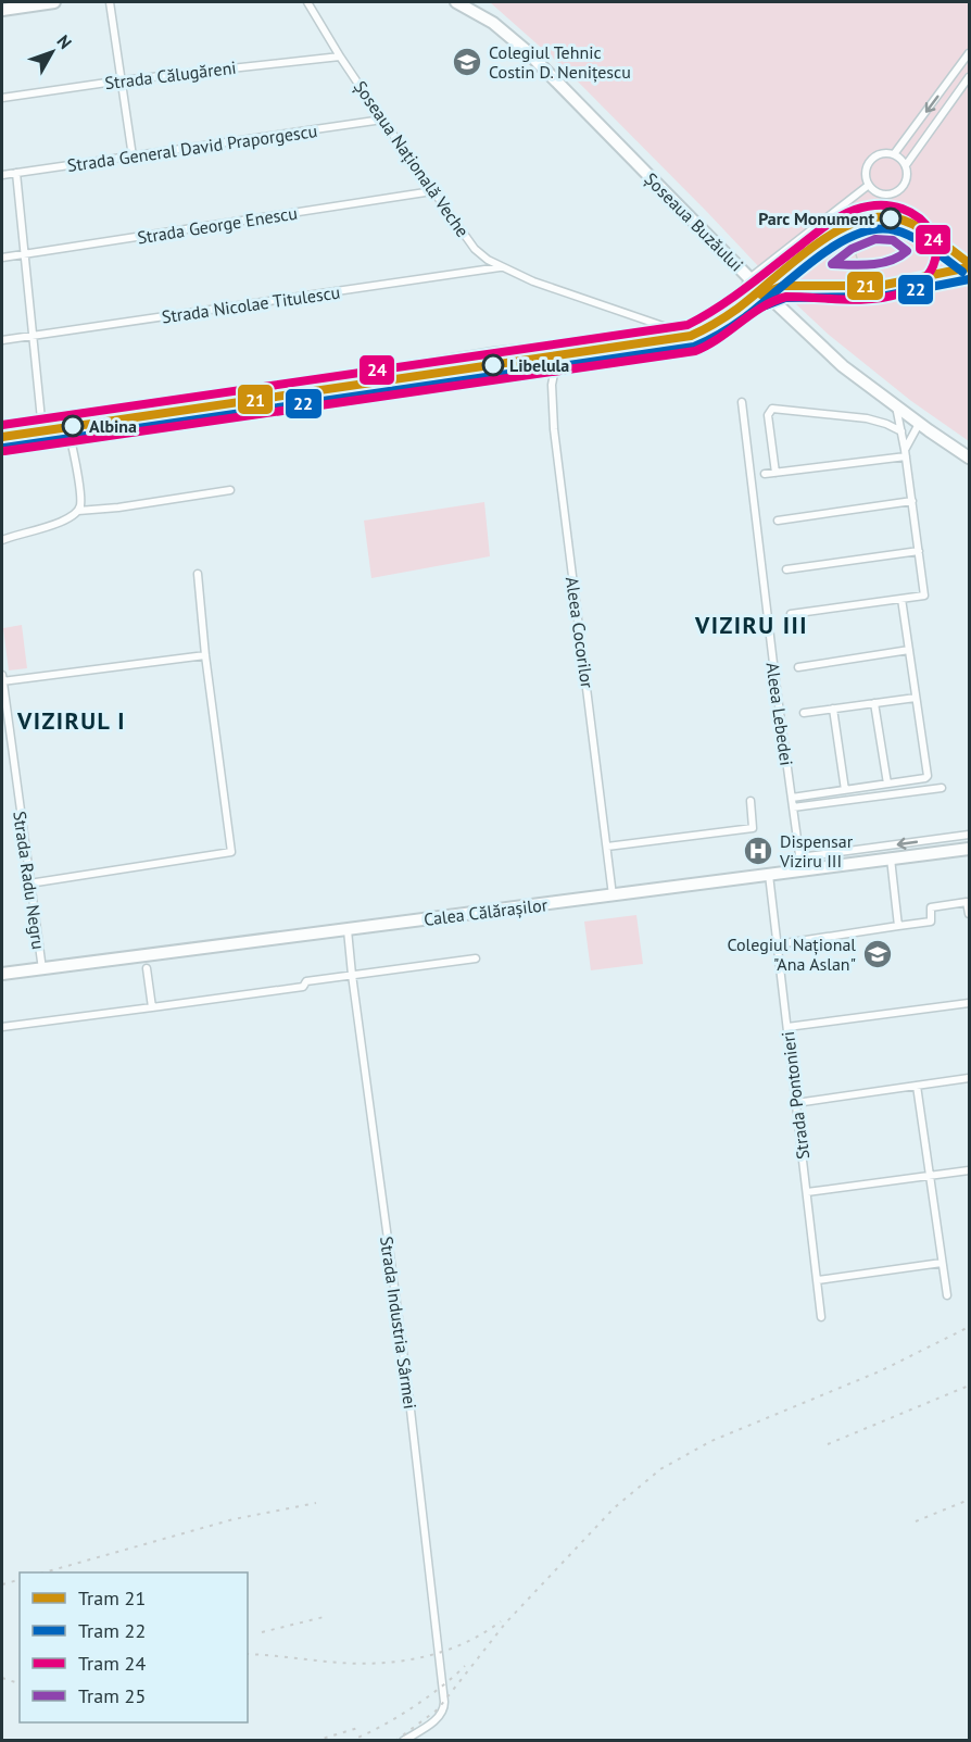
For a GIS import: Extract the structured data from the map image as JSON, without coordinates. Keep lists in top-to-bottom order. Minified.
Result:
{"streets":{"main road":["Șoseaua Buzăului","Calea Călărașilor"],"street":["Strada Călugăreni","Strada General David Praporgescu","Șoseaua Națională Veche","Strada George Enescu","Strada Nicolae Titulescu","Aleea Cocorilor","Aleea Lebedei","Strada Radu Negru","Strada Pontonieri","Strada Industria Sârmei"]},"crossings":[["Strada Călugăreni","Șoseaua Națională Veche"],["Strada General David Praporgescu","Șoseaua Națională Veche"],["Șoseaua Națională Veche","Strada George Enescu"],["Șoseaua Națională Veche","Strada Nicolae Titulescu"],["Aleea Cocorilor","Calea Călărașilor"],["Aleea Lebedei","Calea Călărașilor"],["Strada Radu Negru","Calea Călărașilor"],["Calea Călărașilor","Strada Pontonieri"],["Calea Călărașilor","Strada Industria Sârmei"]],"districts":["VIZIRU III","VIZIRUL I"],"places":{"school or university":["Colegiul Tehnic Costin D. Nenițescu","Colegiul Național \"Ana Aslan\""],"other":["Parc Monument","Libelula","Albina"],"hospital":["Dispensar Viziru III"]},"lines":["tram line 24","tram line 21","tram line 22","tram line 25"],"legend":["Tram 21","Tram 22","Tram 24","Tram 25"],"north":"top right"}
